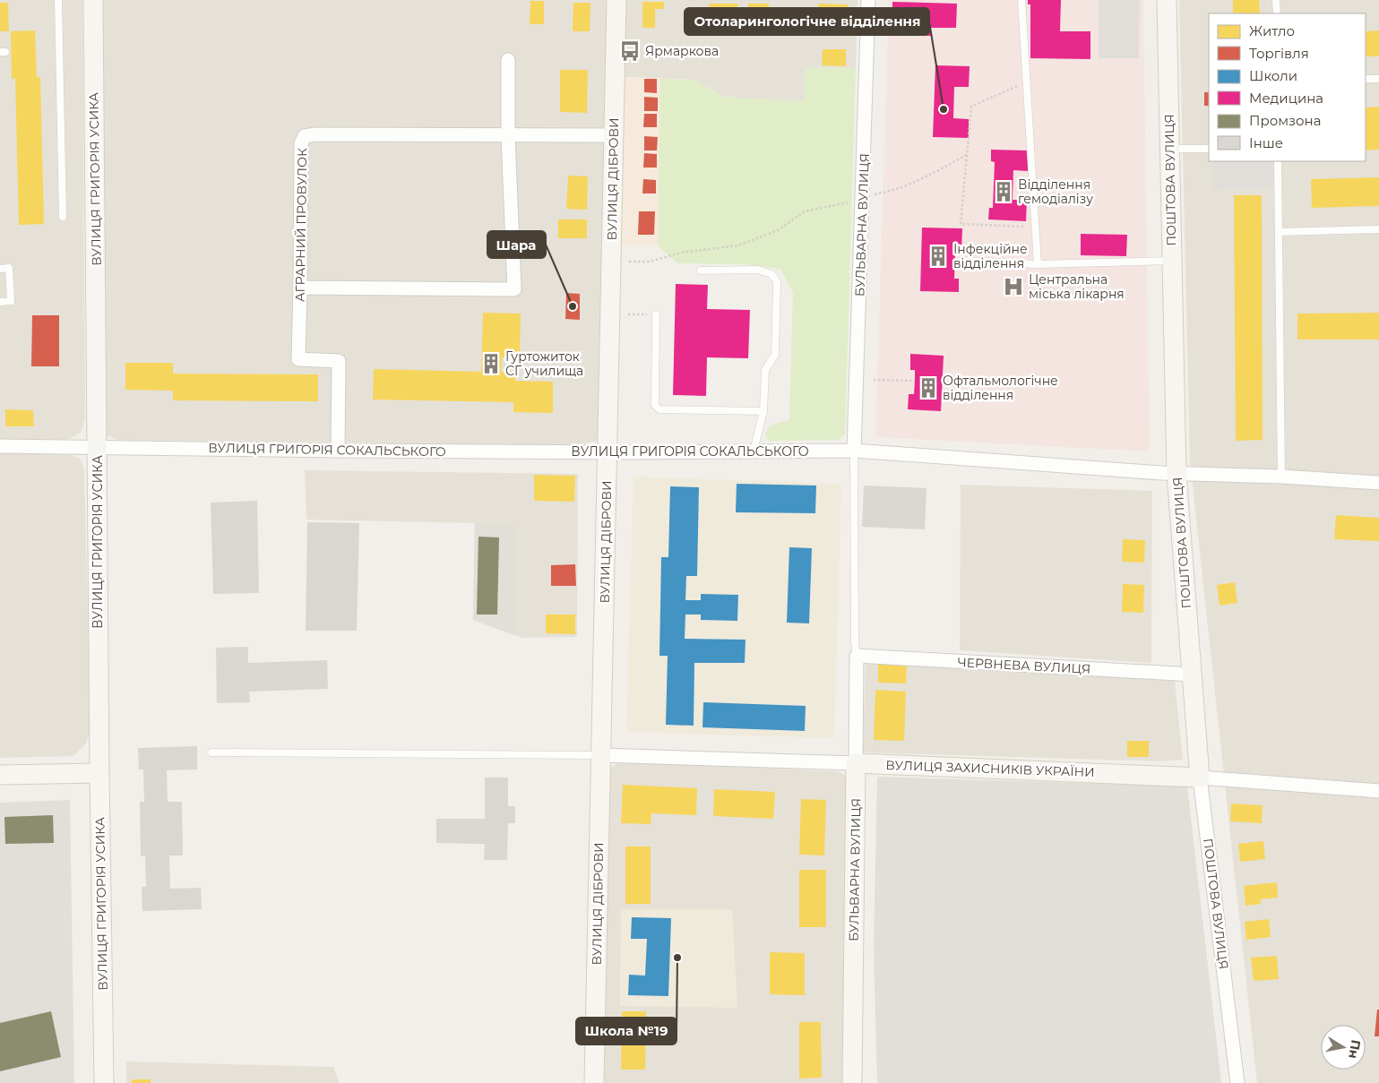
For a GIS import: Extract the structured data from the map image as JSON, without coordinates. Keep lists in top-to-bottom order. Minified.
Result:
{"streets":{"street":["ВУЛИЦЯ ГРИГОРІЯ УСИКА","ВУЛИЦЯ ДІБРОВИ","ПОШТОВА ВУЛИЦЯ","АГРАРНИЙ ПРОВУЛОК","БУЛЬВАРНА ВУЛИЦЯ","ВУЛИЦЯ ГРИГОРІЯ СОКАЛЬСЬКОГО","ЧЕРВНЕВА ВУЛИЦЯ","ВУЛИЦЯ ЗАХИСНИКІВ УКРАЇНИ"]},"crossings":[["ВУЛИЦЯ ГРИГОРІЯ УСИКА","ВУЛИЦЯ ГРИГОРІЯ СОКАЛЬСЬКОГО"],["ВУЛИЦЯ ДІБРОВИ","АГРАРНИЙ ПРОВУЛОК"],["ВУЛИЦЯ ДІБРОВИ","ВУЛИЦЯ ГРИГОРІЯ СОКАЛЬСЬКОГО"],["ВУЛИЦЯ ДІБРОВИ","ВУЛИЦЯ ЗАХИСНИКІВ УКРАЇНИ"],["ПОШТОВА ВУЛИЦЯ","ВУЛИЦЯ ГРИГОРІЯ СОКАЛЬСЬКОГО"],["ПОШТОВА ВУЛИЦЯ","ЧЕРВНЕВА ВУЛИЦЯ"],["ПОШТОВА ВУЛИЦЯ","ВУЛИЦЯ ЗАХИСНИКІВ УКРАЇНИ"],["АГРАРНИЙ ПРОВУЛОК","ВУЛИЦЯ ГРИГОРІЯ СОКАЛЬСЬКОГО"],["БУЛЬВАРНА ВУЛИЦЯ","ВУЛИЦЯ ГРИГОРІЯ СОКАЛЬСЬКОГО"],["БУЛЬВАРНА ВУЛИЦЯ","ЧЕРВНЕВА ВУЛИЦЯ"],["БУЛЬВАРНА ВУЛИЦЯ","ВУЛИЦЯ ЗАХИСНИКІВ УКРАЇНИ"]],"places":{"bus stop":["Ярмаркова"],"other":["Отоларингологічне відділення","Шара","Школа №19"],"building":["Відділення гемодіалізу","Інфекційне відділення","Гуртожиток СГ училища","Офтальмологічне відділення"],"hospital":["Центральна міська лікарня"]},"legend":["Житло","Торгівля","Школи","Медицина","Промзона","Інше"],"north":"right"}
